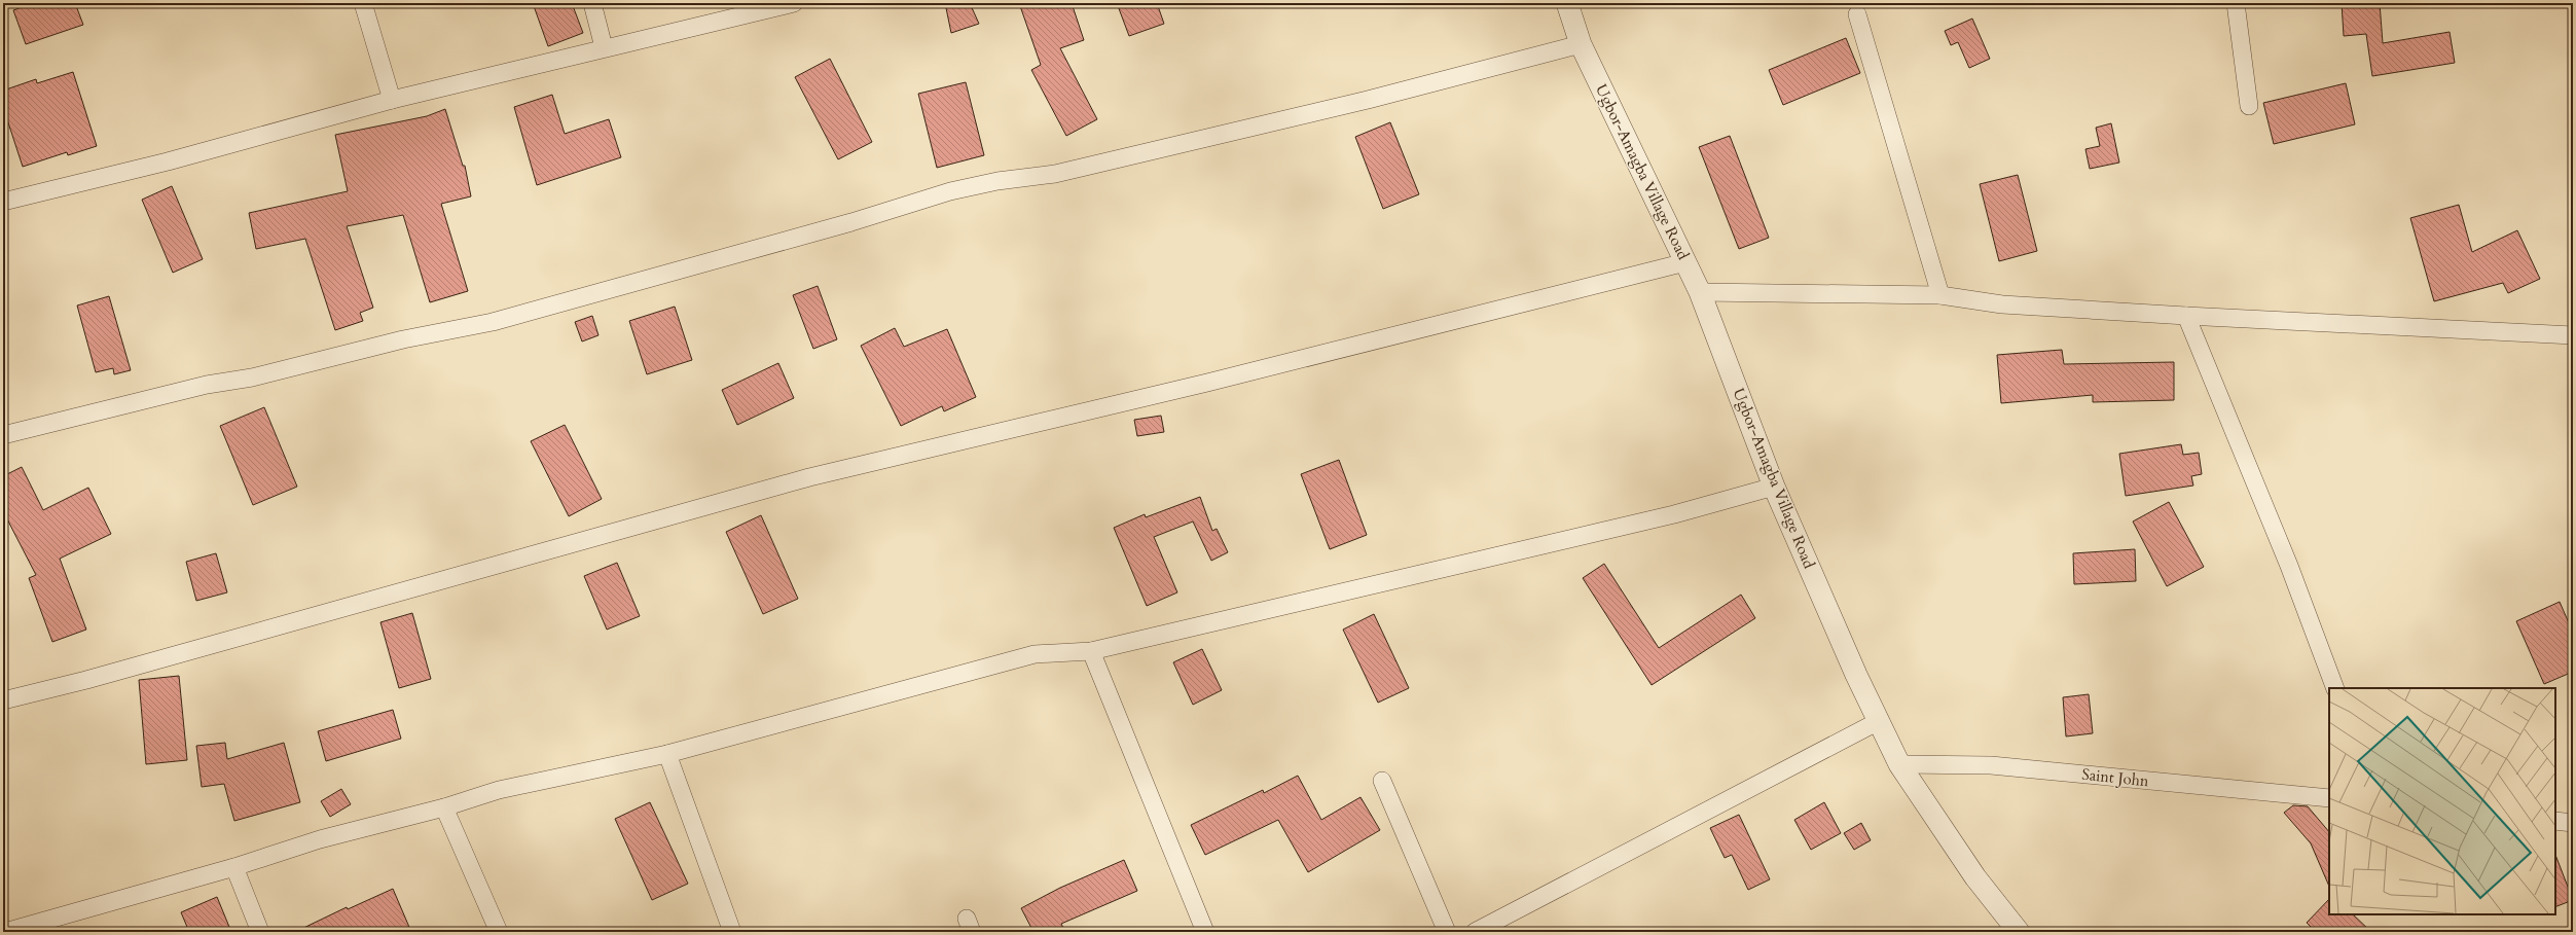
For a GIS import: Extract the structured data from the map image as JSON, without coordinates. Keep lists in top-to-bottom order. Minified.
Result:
{"streets":{"street":["Ugbor-Amagba Village Road","Saint John"]},"crossings":[["Ugbor-Amagba Village Road","Saint John"]]}
